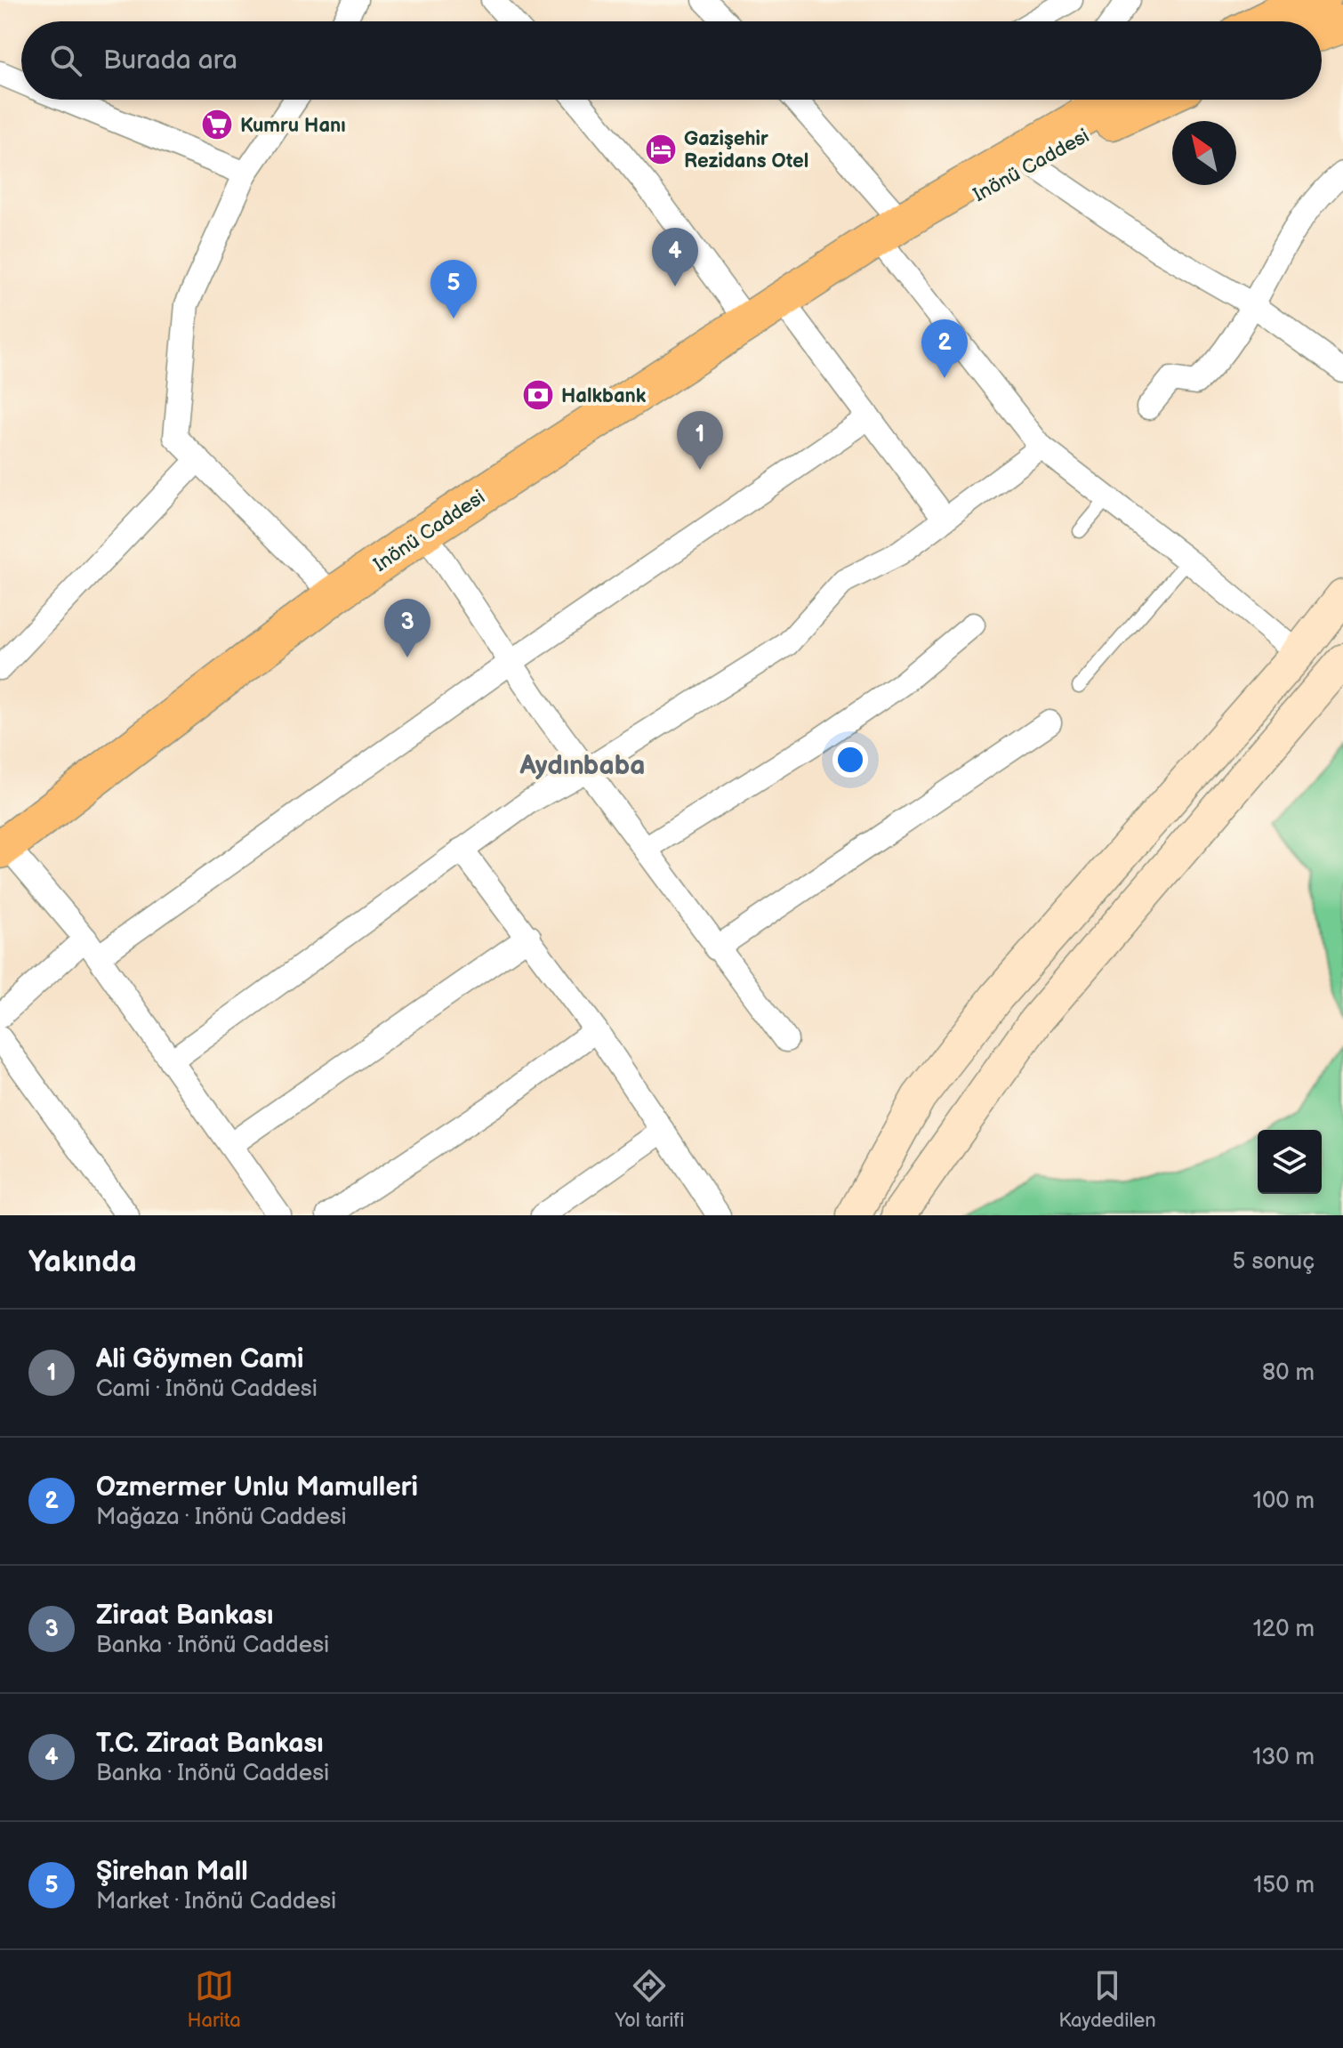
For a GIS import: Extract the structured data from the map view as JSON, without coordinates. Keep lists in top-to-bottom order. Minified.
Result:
{"streets":{"main road":["Inönü Caddesi"]},"districts":["Aydınbaba"],"places":{"supermarket":["Kumru Hanı"],"hotel":["Gazişehir Rezidans Otel"],"bank":["Halkbank"]},"north":"top left","page":{"search":"Burada ara","pins":["4","5","2","1","3"],"heading":["Yakında","5 sonuç"],"list":[{"mark":"1","name":"Ali Göymen Cami","note":"Cami · Inönü Caddesi","value":"80 m"},{"mark":"2","name":"Ozmermer Unlu Mamulleri","note":"Mağaza · Inönü Caddesi","value":"100 m"},{"mark":"3","name":"Ziraat Bankası","note":"Banka · Inönü Caddesi","value":"120 m"},{"mark":"4","name":"T.C. Ziraat Bankası","note":"Banka · Inönü Caddesi","value":"130 m"},{"mark":"5","name":"Şirehan Mall","note":"Market · Inönü Caddesi","value":"150 m"}],"nav":["Harita","Yol tarifi","Kaydedilen"]}}
